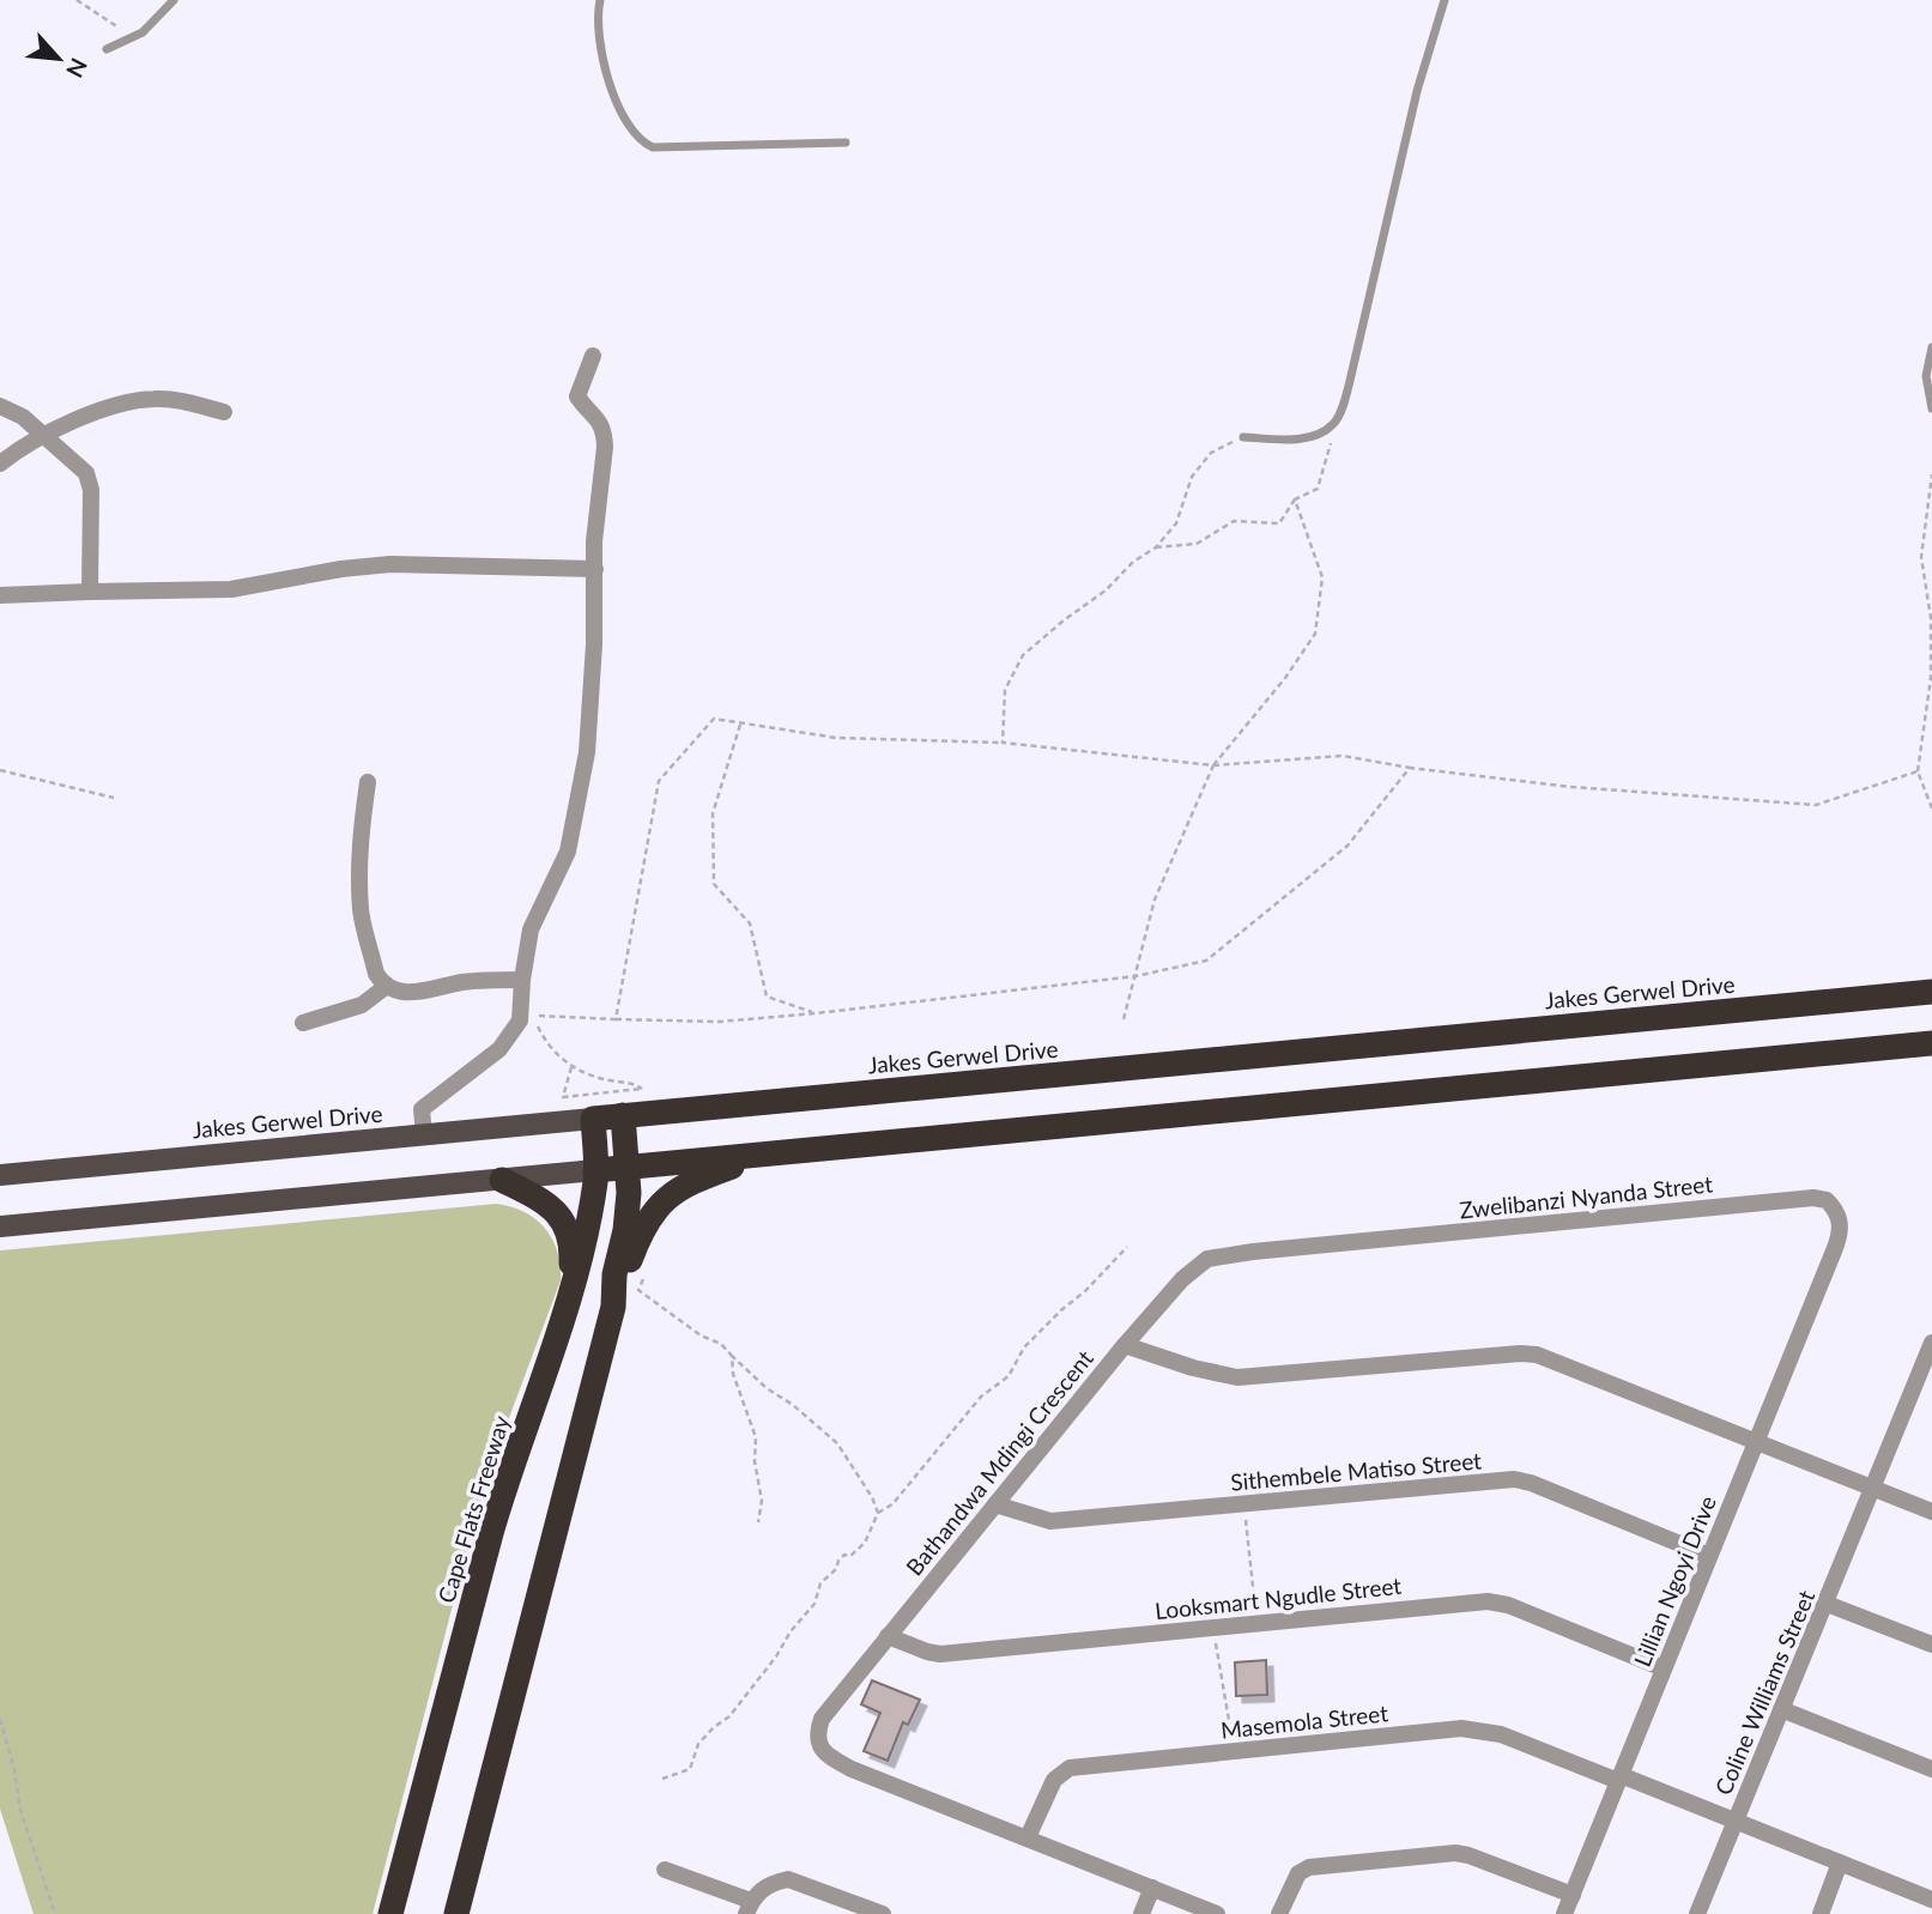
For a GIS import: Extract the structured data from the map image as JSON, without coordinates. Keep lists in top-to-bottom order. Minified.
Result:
{"streets":{"highway":["Jakes Gerwel Drive","Cape Flats Freeway"],"street":["Zwelibanzi Nyanda Street","Bathandwa Mdingi Crescent","Sithembele Matiso Street","Lillian Ngoyi Drive","Looksmart Ngudle Street","Coline Williams Street","Masemola Street"]},"crossings":[["Jakes Gerwel Drive","Cape Flats Freeway"],["Zwelibanzi Nyanda Street","Bathandwa Mdingi Crescent"],["Zwelibanzi Nyanda Street","Lillian Ngoyi Drive"],["Bathandwa Mdingi Crescent","Sithembele Matiso Street"],["Bathandwa Mdingi Crescent","Lillian Ngoyi Drive"],["Bathandwa Mdingi Crescent","Looksmart Ngudle Street"],["Bathandwa Mdingi Crescent","Masemola Street"],["Sithembele Matiso Street","Lillian Ngoyi Drive"],["Lillian Ngoyi Drive","Looksmart Ngudle Street"],["Lillian Ngoyi Drive","Masemola Street"],["Coline Williams Street","Masemola Street"]],"north":"bottom right"}
